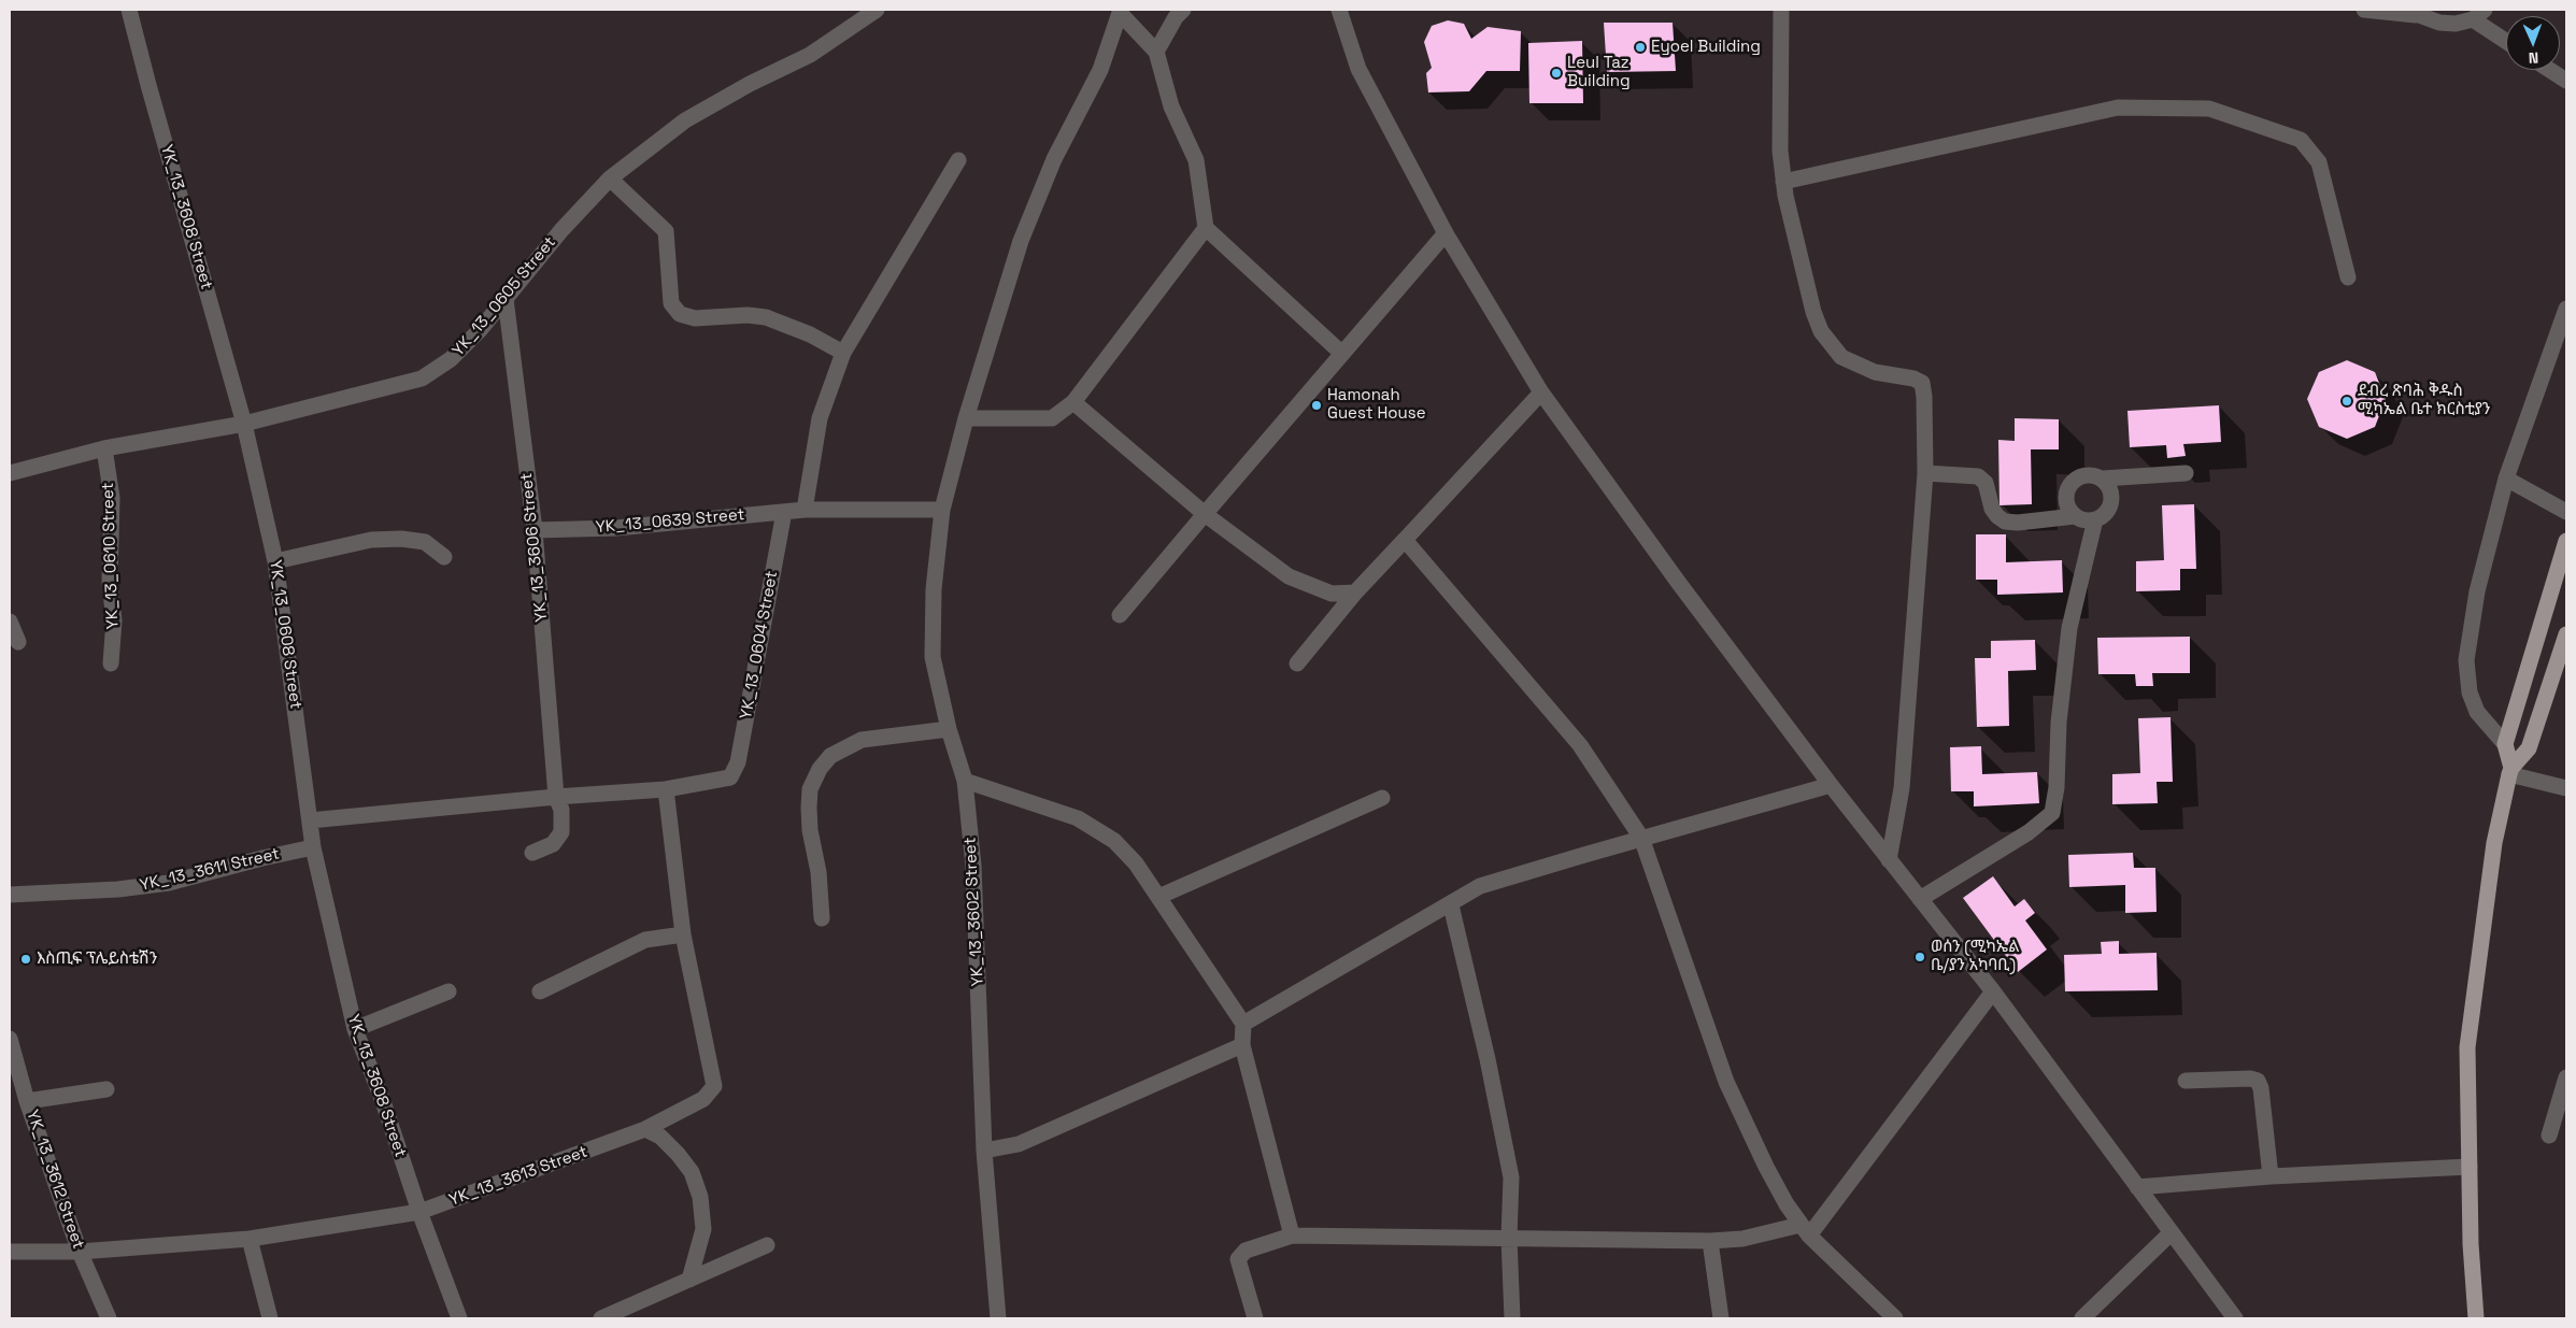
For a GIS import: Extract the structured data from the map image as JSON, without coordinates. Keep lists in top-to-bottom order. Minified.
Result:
{"streets":{"street":["YK_13_3608 Street","YK_13_0605 Street","YK_13_0639 Street","YK_13_3606 Street","YK_13_0610 Street","YK_13_0608 Street","YK_13_0604 Street","YK_13_3611 Street","YK_13_3602 Street","YK_13_3613 Street","YK_13_3612 Street"]},"crossings":[["YK_13_3608 Street","YK_13_0605 Street"],["YK_13_3608 Street","YK_13_0608 Street"],["YK_13_3608 Street","YK_13_3611 Street"],["YK_13_3608 Street","YK_13_3613 Street"],["YK_13_0605 Street","YK_13_3606 Street"],["YK_13_0605 Street","YK_13_0610 Street"],["YK_13_0605 Street","YK_13_0608 Street"],["YK_13_0639 Street","YK_13_3606 Street"],["YK_13_0639 Street","YK_13_0604 Street"],["YK_13_0639 Street","YK_13_3602 Street"],["YK_13_0608 Street","YK_13_3611 Street"],["YK_13_0604 Street","YK_13_3613 Street"],["YK_13_3613 Street","YK_13_3612 Street"]],"places":["Eyoel Building","Leul Taz Building","ደብረ ጽባሕ ቅዱስ ሚካኤል ቤተ ክርስቲያን","Hamonah Guest House","ወሰን (ሚካኤል ቤ/ያን አካባቢ)","እስጢፍ ፕሌይስቴሽን"],"north":"bottom"}
